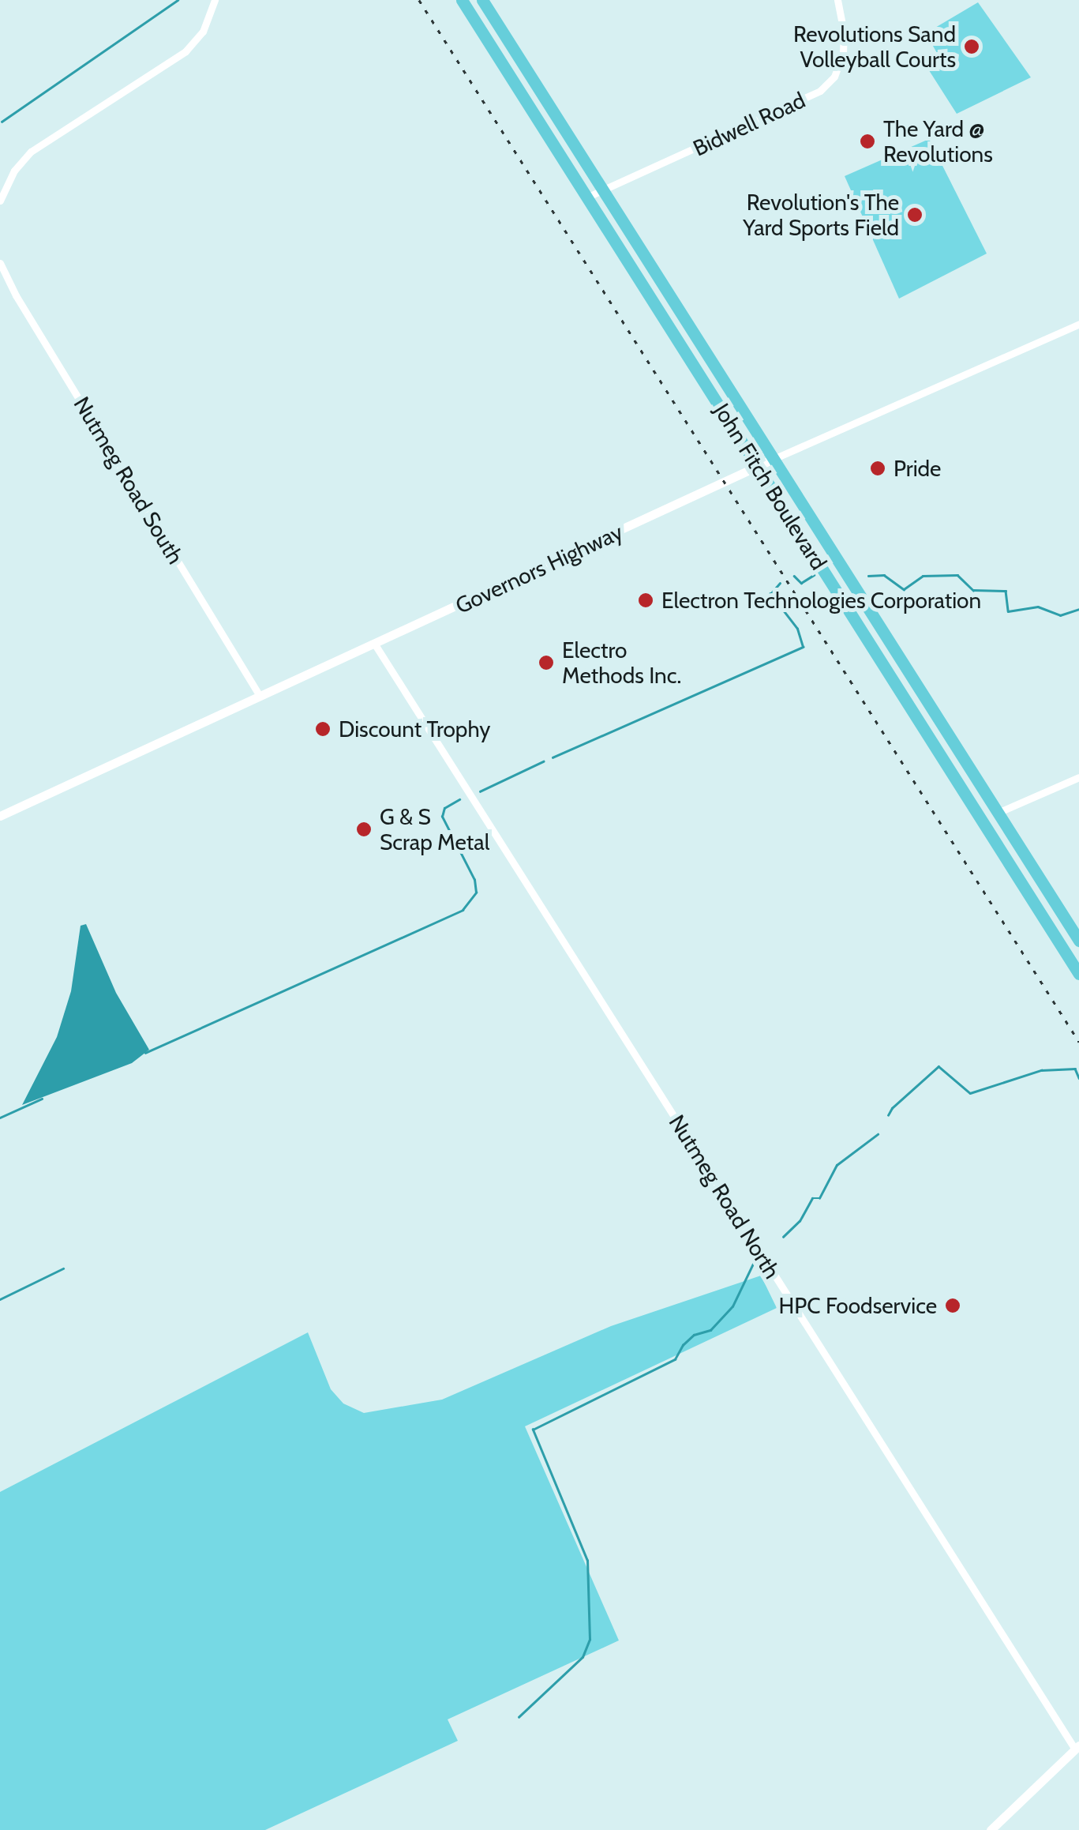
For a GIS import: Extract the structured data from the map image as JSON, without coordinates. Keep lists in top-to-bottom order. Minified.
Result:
{"streets":{"highway":["John Fitch Boulevard"],"street":["Bidwell Road","Nutmeg Road South","Governors Highway","Nutmeg Road North"]},"crossings":[["Bidwell Road","John Fitch Boulevard"],["Nutmeg Road South","Governors Highway"],["John Fitch Boulevard","Governors Highway"],["Governors Highway","Nutmeg Road North"]],"places":["Revolutions Sand Volleyball Courts","The Yard @ Revolutions","Revolution's The Yard Sports Field","Pride","Electron Technologies Corporation","Electro Methods Inc.","Discount Trophy","G & S Scrap Metal","HPC Foodservice"]}
